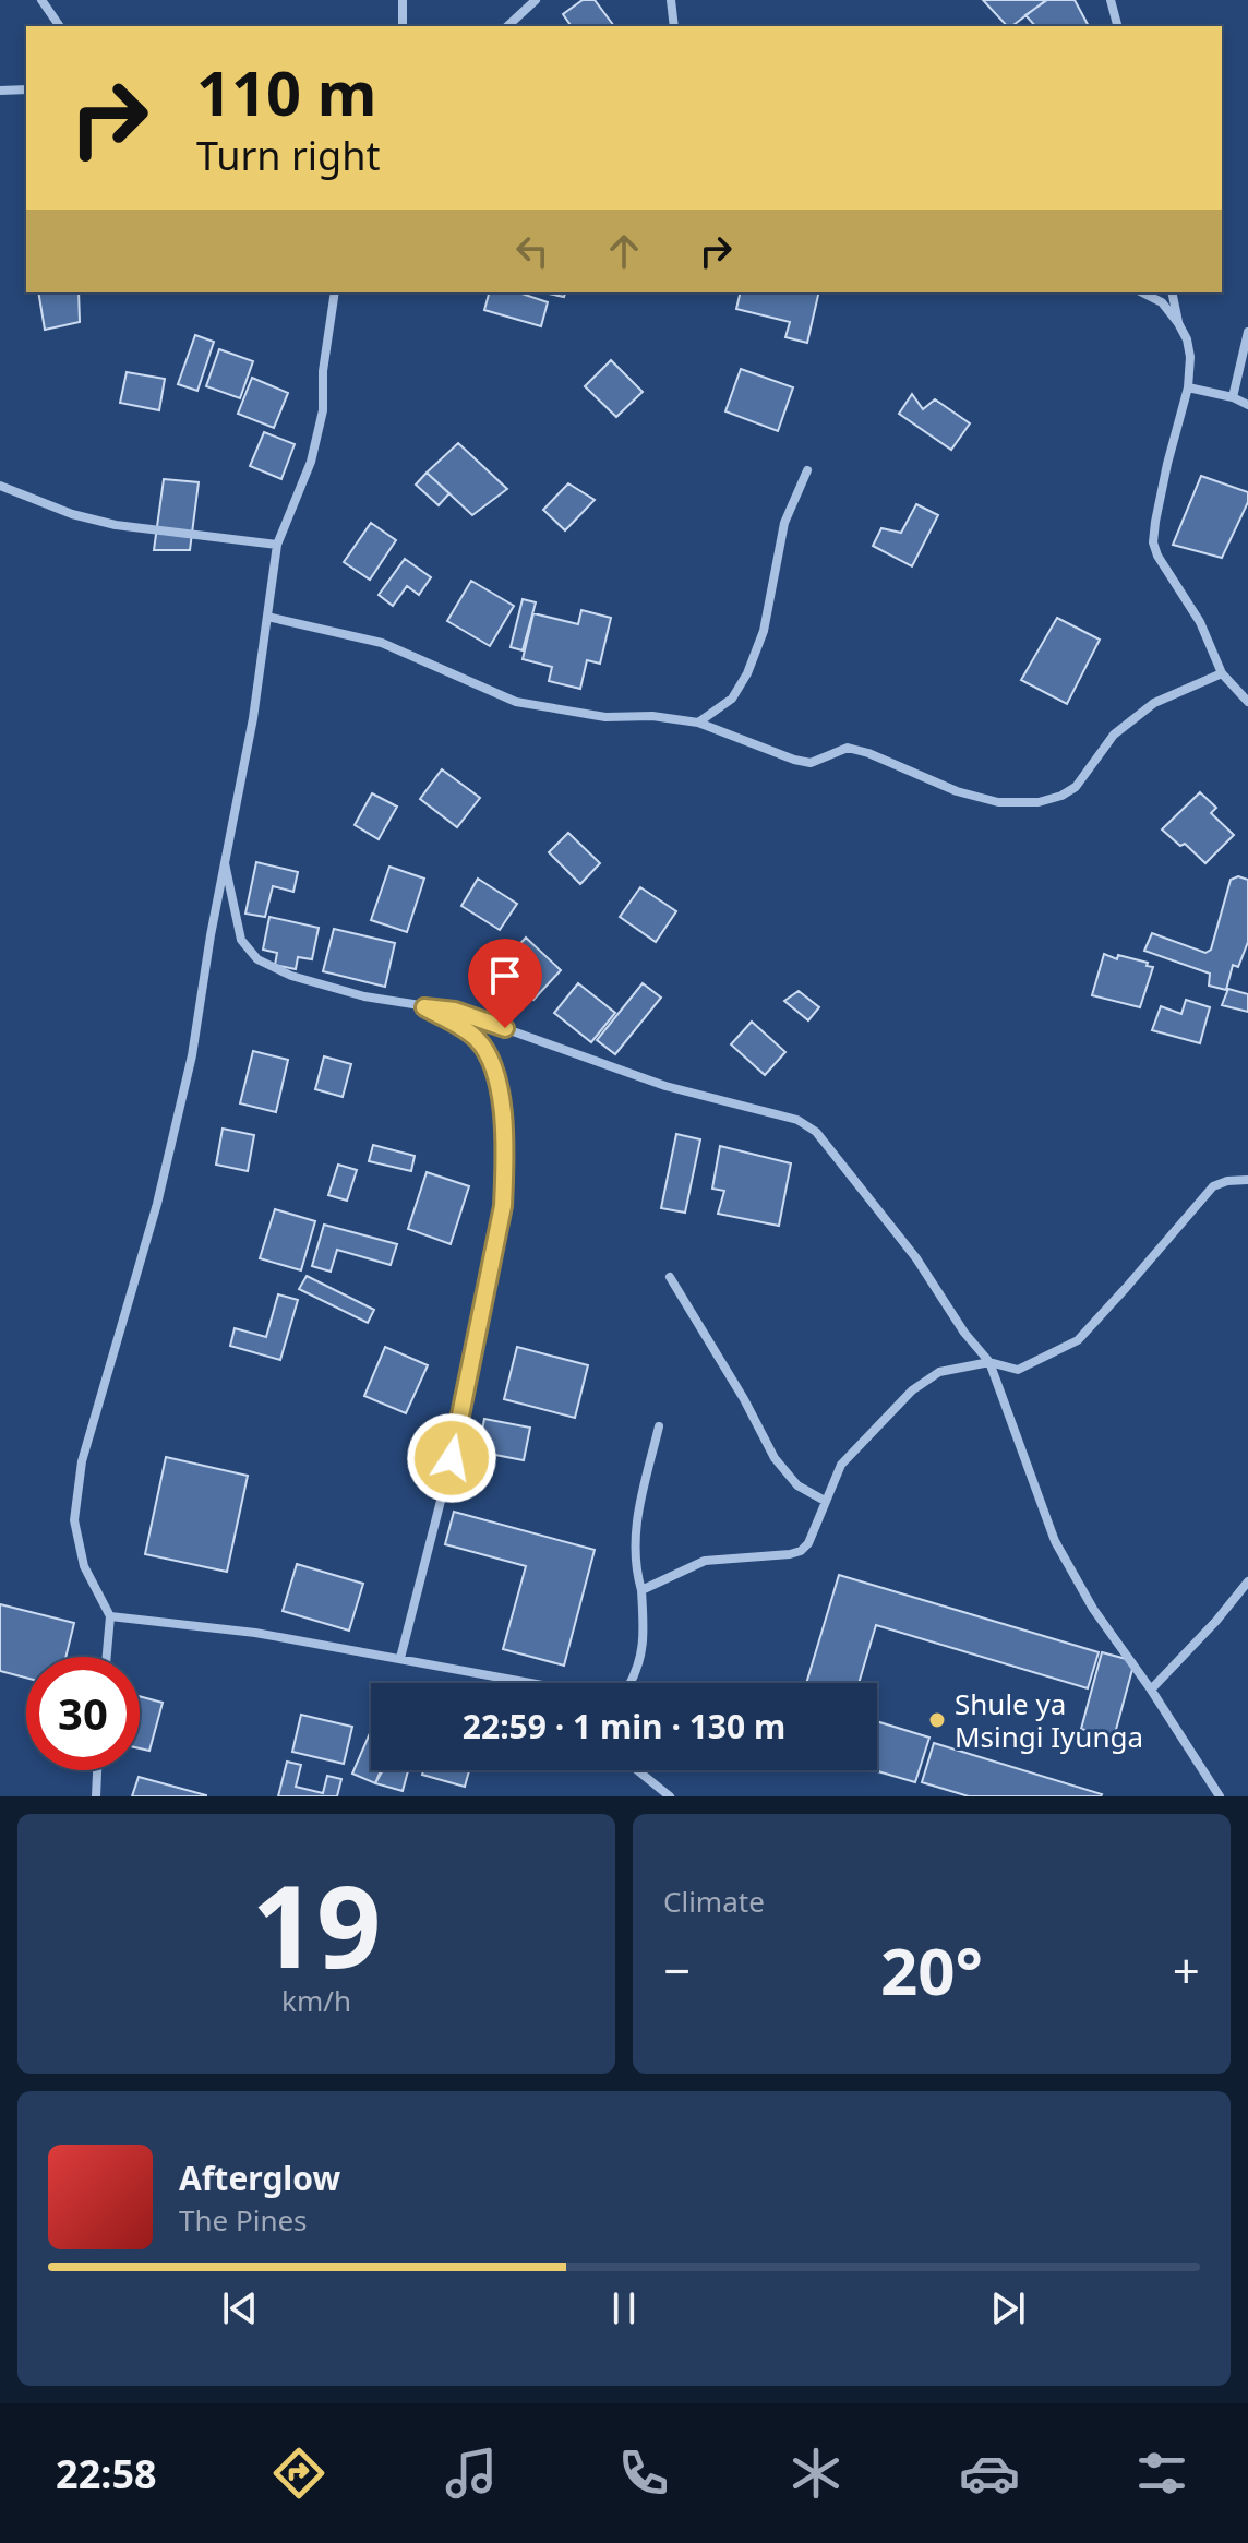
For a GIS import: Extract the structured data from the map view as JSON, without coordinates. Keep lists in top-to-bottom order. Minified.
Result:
{"places":["Shule ya Msingi Iyunga"],"page":{"turn":["110 m","Turn right"],"limit":"30","trip":"22:59 · 1 min · 130 m","tile":[["19","km/h"],"Climate"],"heat":["−","20°","+"],"song":["Afterglow","The Pines"],"tabs":"22:58"}}
